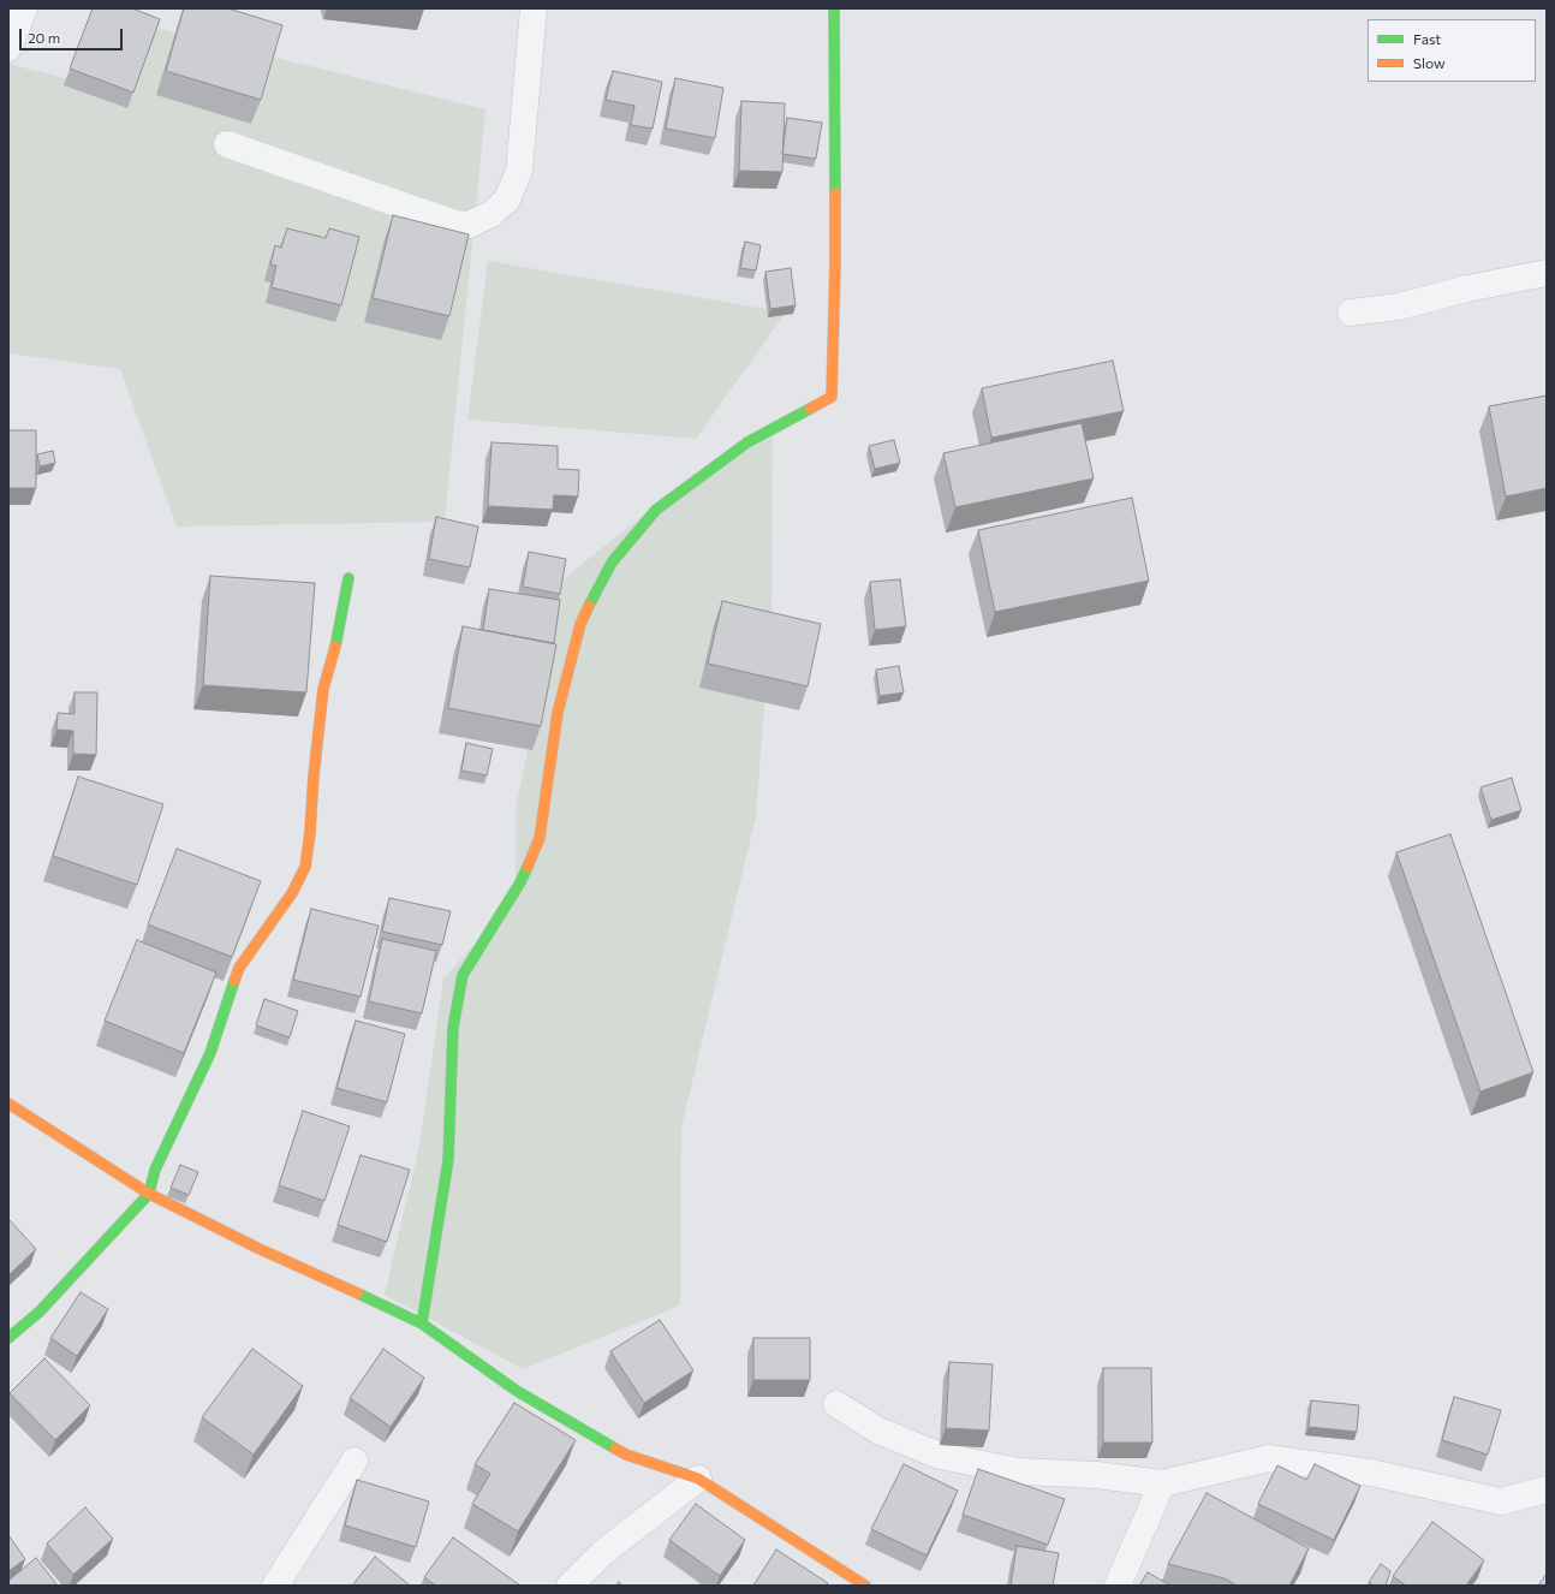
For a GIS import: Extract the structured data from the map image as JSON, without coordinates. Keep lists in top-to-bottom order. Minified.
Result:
{"legend":["Fast","Slow"],"scale_bar":"20 m"}
